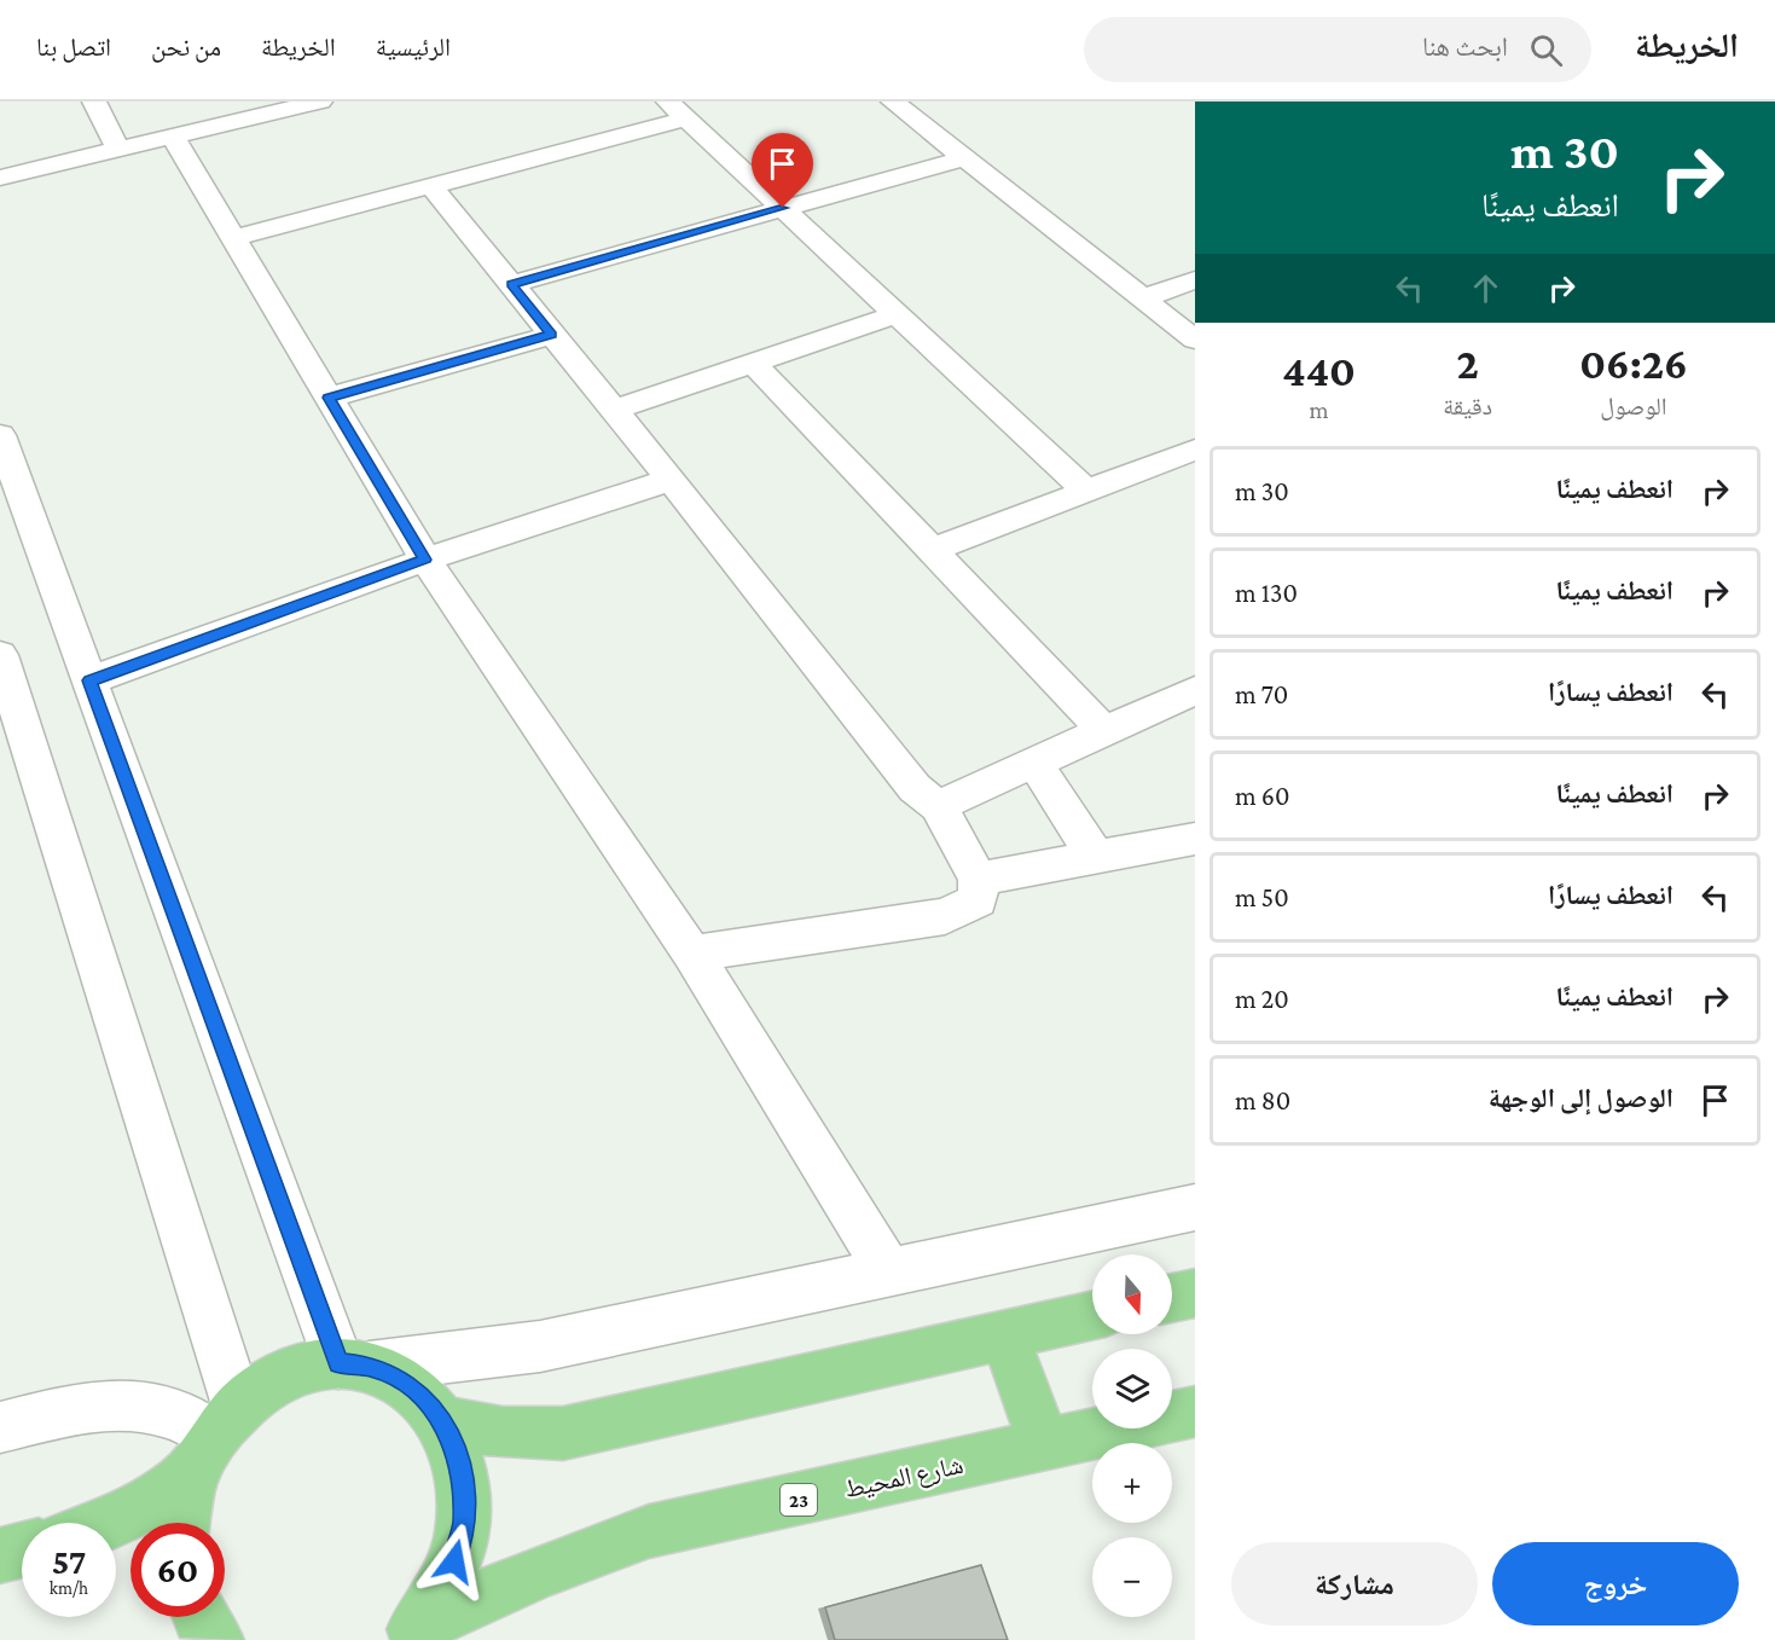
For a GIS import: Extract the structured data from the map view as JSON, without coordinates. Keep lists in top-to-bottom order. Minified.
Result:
{"streets":{"main road":["شارع المحيط","23"]},"crossings":[["شارع المحيط","23"]],"north":"bottom","page":{"header":"الخريطة","search":"ابحث هنا","nav":["الرئيسية","الخريطة","من نحن","اتصل بنا"],"turn":["30 m","انعطف يمينًا"],"eta":["06:26","الوصول","2","دقيقة","440","m"],"list":[{"name":"انعطف يمينًا","value":"30 m"},{"name":"انعطف يمينًا","value":"130 m"},{"name":"انعطف يسارًا","value":"70 m"},{"name":"انعطف يمينًا","value":"60 m"},{"name":"انعطف يسارًا","value":"50 m"},{"name":"انعطف يمينًا","value":"20 m"},{"name":"الوصول إلى الوجهة","value":"80 m"}],"map_buttons":["+","−"],"speed":"57 km/h","limit":"60","buttons":["خروج","مشاركة"]}}
